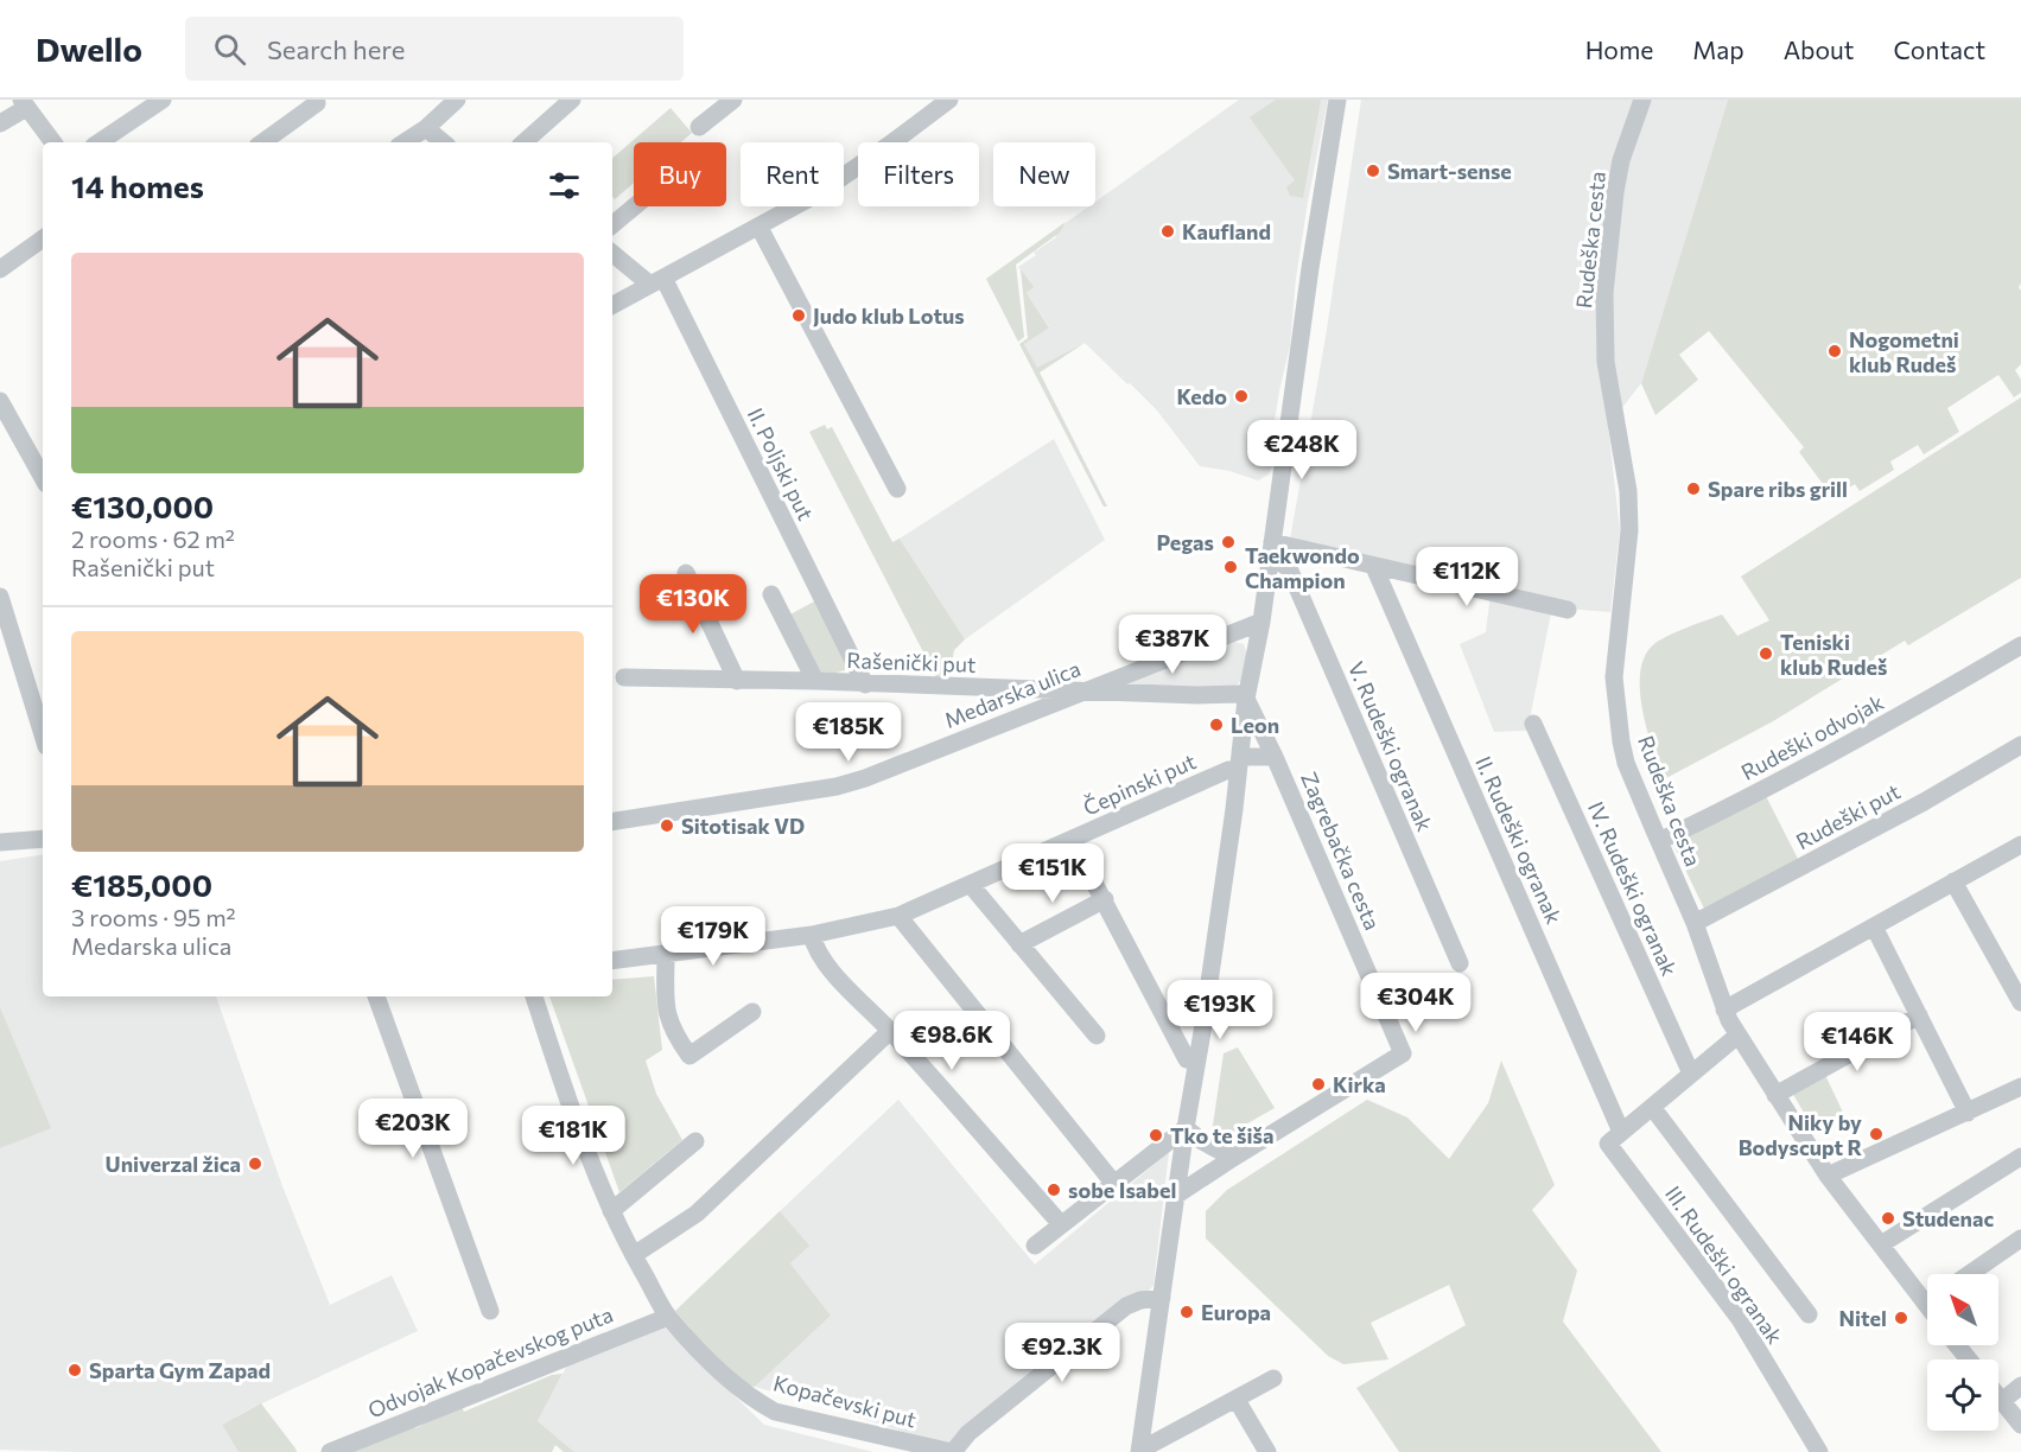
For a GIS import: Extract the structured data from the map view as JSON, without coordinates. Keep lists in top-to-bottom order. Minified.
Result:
{"streets":{"street":["Rudeška cesta","II. Poljski put","Rašenički put","Medarska ulica","Rudeški odvojak","V. Rudeški ogranak","Čepinski put","Rudeški put","II. Rudeški ogranak","Zagrebačka cesta","IV. Rudeški ogranak","III. Rudeški ogranak","Odvojak Kopačevskog puta","Kopačevski put"]},"crossings":[["Rudeška cesta","Rudeški odvojak"],["Rudeška cesta","Rudeški put"],["II. Poljski put","Rašenički put"],["Rašenički put","Medarska ulica"],["Rašenički put","Zagrebačka cesta"],["Čepinski put","Zagrebačka cesta"],["II. Rudeški ogranak","III. Rudeški ogranak"],["Odvojak Kopačevskog puta","Kopačevski put"]],"places":["Smart-sense","Kaufland","Judo klub Lotus","Nogometni klub Rudeš","Kedo","Spare ribs grill","Pegas","Taekwondo Champion","Teniski klub Rudeš","Leon","Sitotisak VD","Kirka","Niky by Bodyscupt R","Tko te šiša","Univerzal žica","sobe Isabel","Studenac","Europa","Nitel","Sparta Gym Zapad"],"north":"top left","page":{"header":"Dwello","search":"Search here","nav":["Home","Map","About","Contact"],"chip":["Buy","Rent","Filters","New"],"heading":"14 homes","list":[{"name":"€130,000","note":"2 rooms · 62 m² · Rašenički put"},{"name":"€185,000","note":"3 rooms · 95 m² · Medarska ulica"}],"price":["€248K","€112K","€130K","€387K","€185K","€151K","€179K","€304K","€193K","€98.6K","€146K","€203K","€181K","€92.3K"]}}
